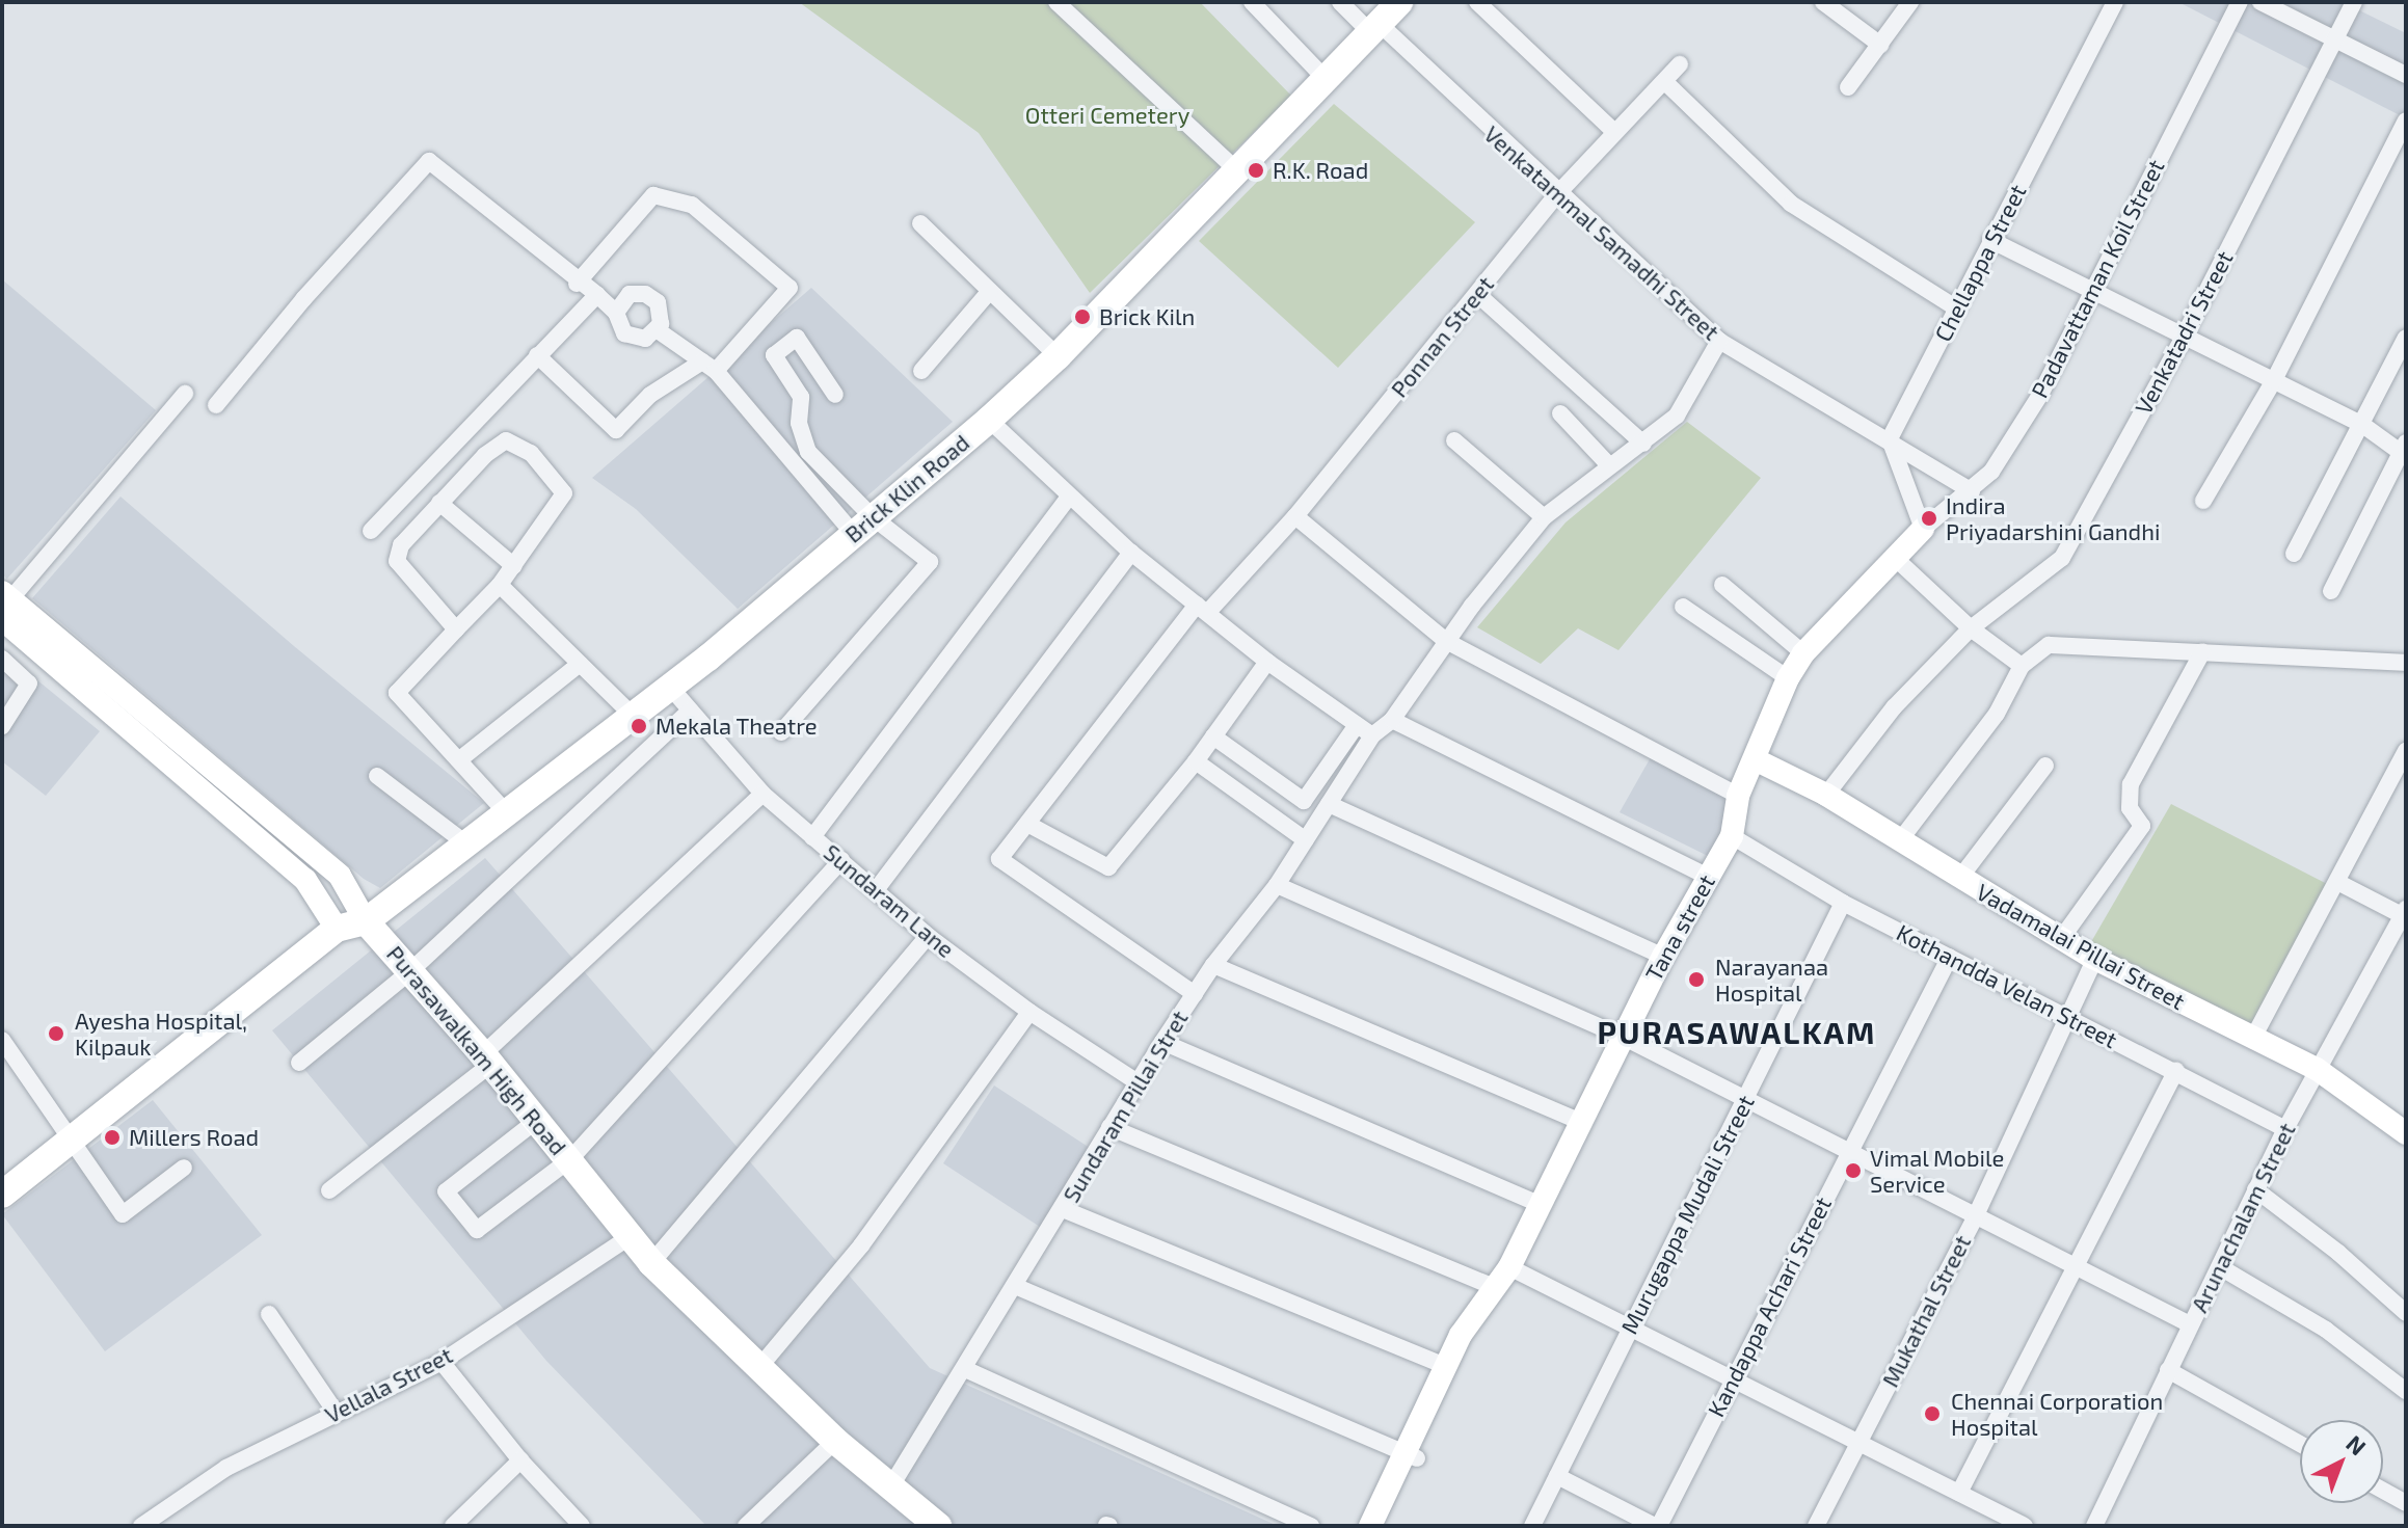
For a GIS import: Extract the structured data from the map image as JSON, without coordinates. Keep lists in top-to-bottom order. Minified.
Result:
{"streets":{"main road":["Brick Klin Road","Purasawalkam High Road"],"street":["Venkatammal Samadhi Street","Chellappa Street","Padavattaman Koil Street","Venkatadri Street","Ponnan Street","Sundaram Lane","Tana street","Vadamalai Pillai Street","Kothandda Velan Street","Sundaram Pillai Stret","Murugappa Mudali Street","Arunachalam Street","Kandappa Achari Street","Mukathal Street","Vellala Street"]},"crossings":[["Venkatammal Samadhi Street","Chellappa Street"],["Venkatammal Samadhi Street","Padavattaman Koil Street"],["Venkatammal Samadhi Street","Ponnan Street"],["Venkatammal Samadhi Street","Brick Klin Road"],["Venkatammal Samadhi Street","Sundaram Pillai Stret"],["Padavattaman Koil Street","Tana street"],["Venkatadri Street","Vadamalai Pillai Street"],["Ponnan Street","Sundaram Pillai Stret"],["Brick Klin Road","Sundaram Lane"],["Brick Klin Road","Purasawalkam High Road"],["Sundaram Lane","Sundaram Pillai Stret"],["Tana street","Vadamalai Pillai Street"],["Tana street","Kothandda Velan Street"],["Vadamalai Pillai Street","Arunachalam Street"],["Vadamalai Pillai Street","Mukathal Street"],["Kothandda Velan Street","Murugappa Mudali Street"],["Kothandda Velan Street","Arunachalam Street"],["Kothandda Velan Street","Kandappa Achari Street"],["Kothandda Velan Street","Mukathal Street"],["Purasawalkam High Road","Sundaram Pillai Stret"],["Purasawalkam High Road","Vellala Street"]],"districts":["PURASAWALKAM"],"parks":["Otteri Cemetery"],"places":["R.K. Road","Brick Kiln","Indira Priyadarshini Gandhi","Mekala Theatre","Narayanaa Hospital","Ayesha Hospital, Kilpauk","Millers Road","Vimal Mobile Service","Chennai Corporation Hospital"],"north":"top right"}
